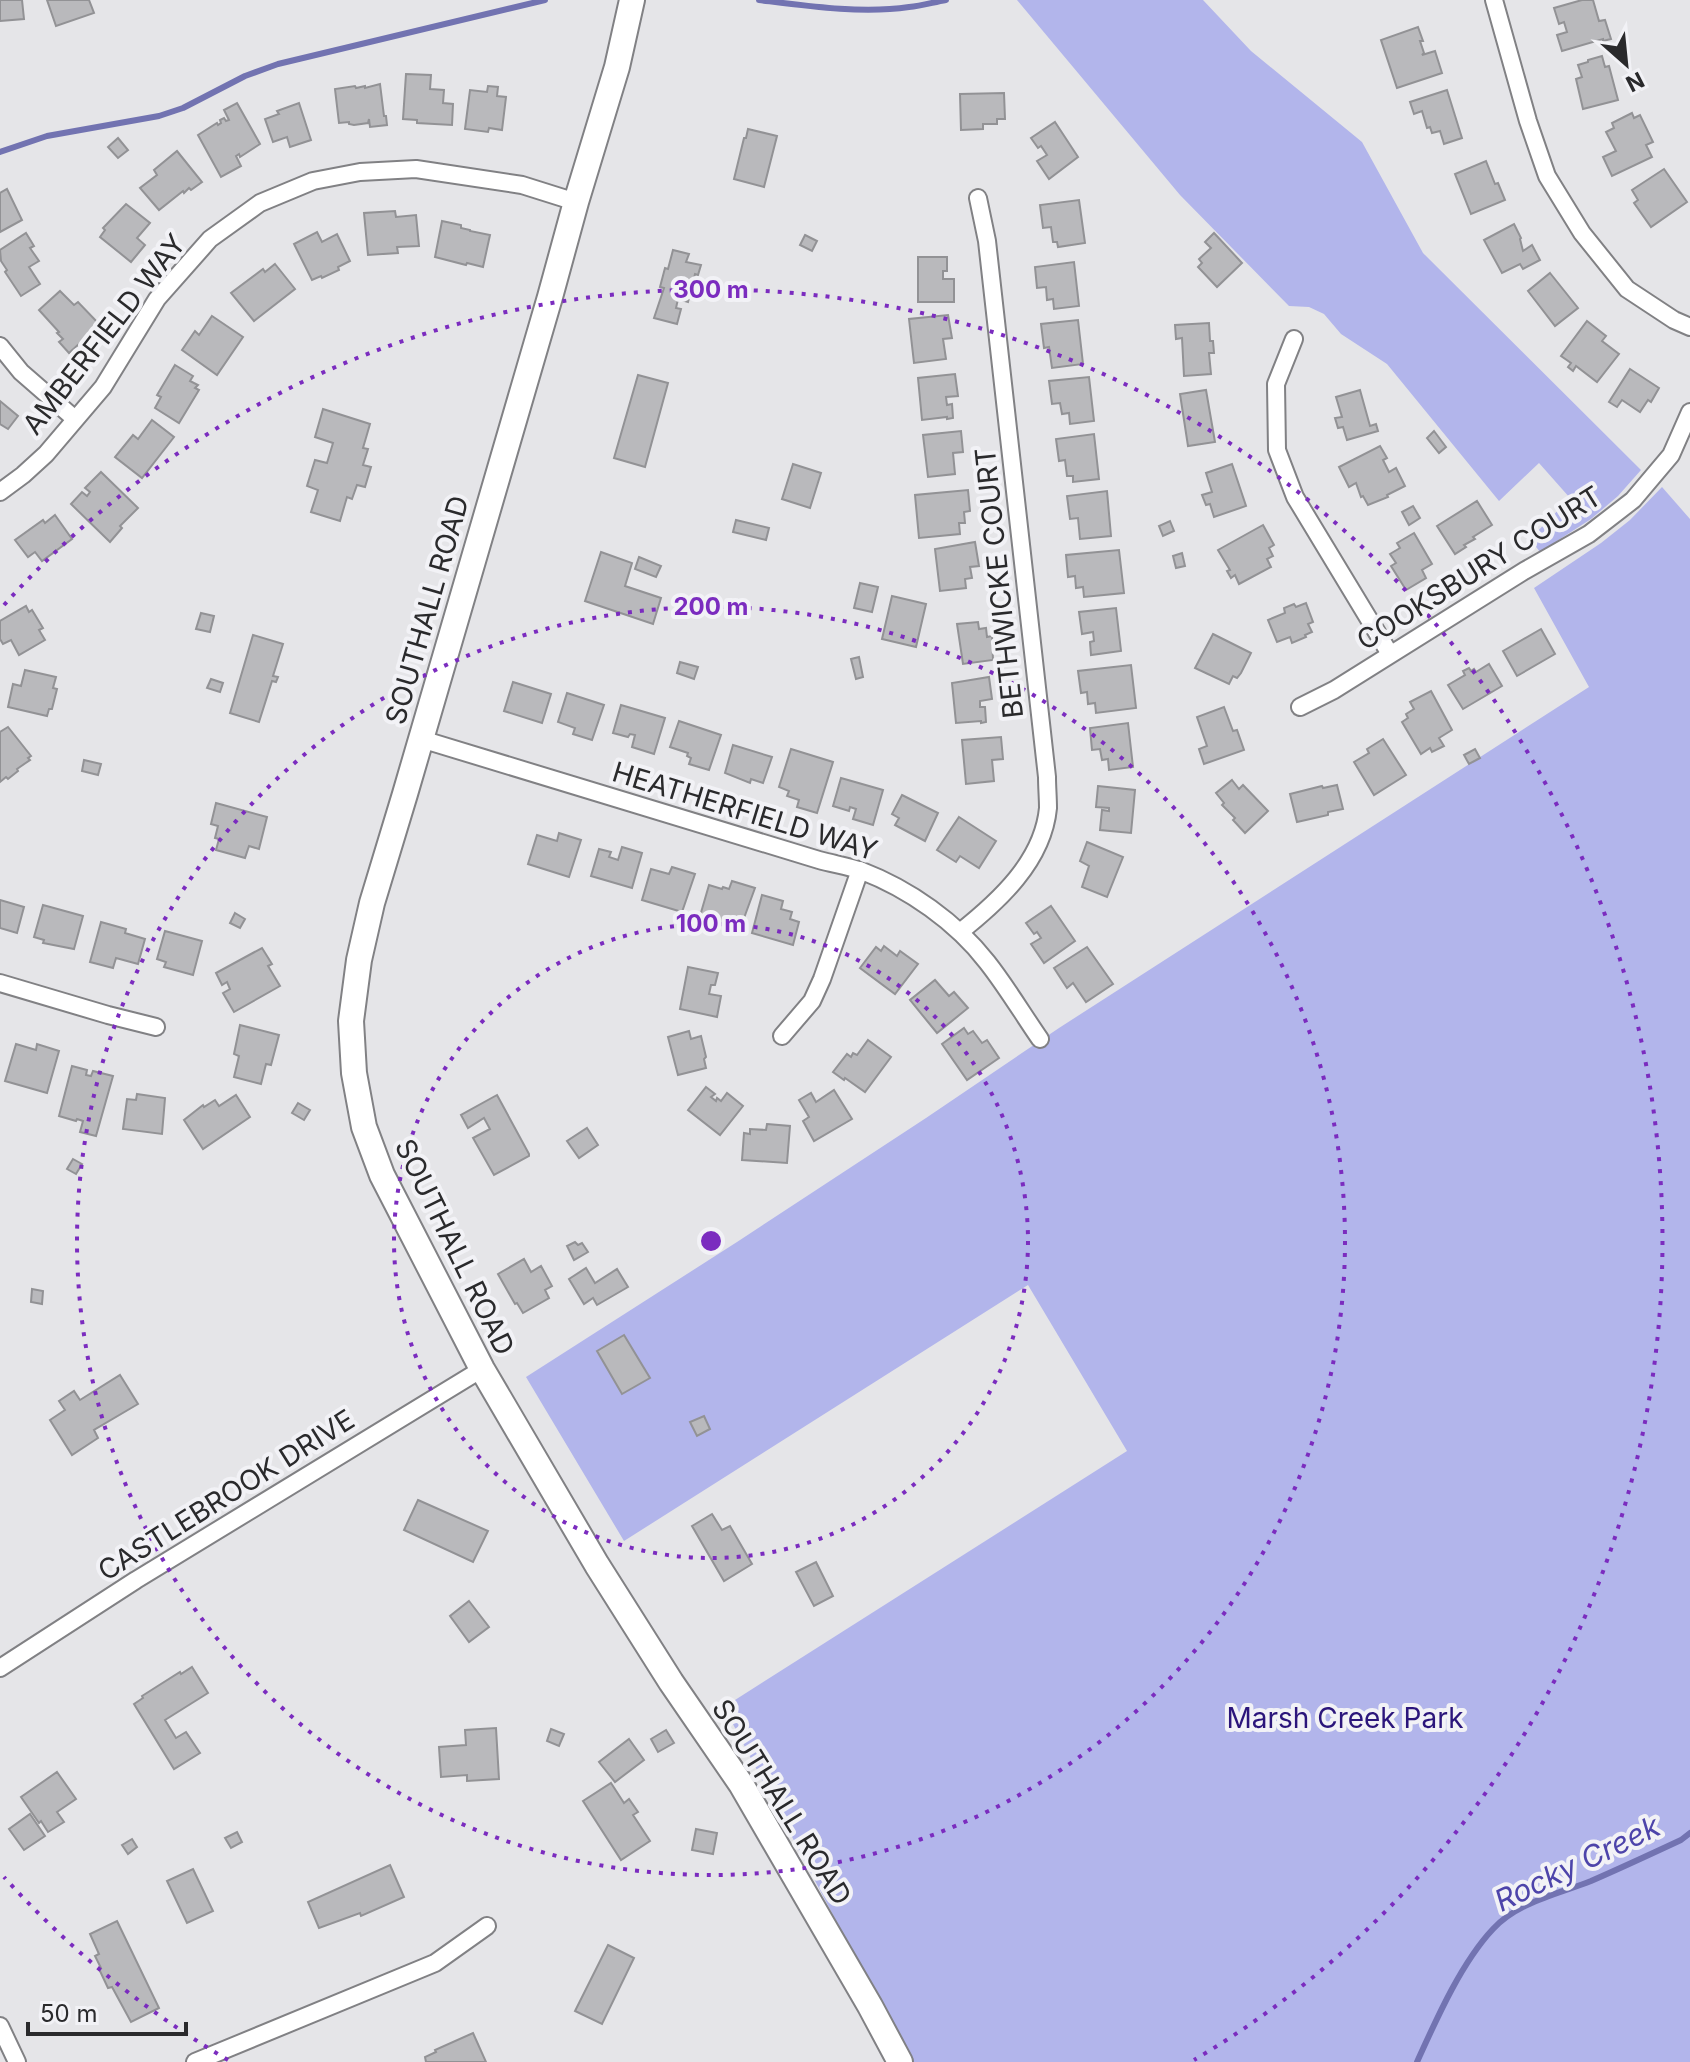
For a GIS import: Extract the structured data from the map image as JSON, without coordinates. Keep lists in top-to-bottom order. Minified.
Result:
{"streets":{"street":["AMBERFIELD WAY","COOKSBURY COURT","BETHWICKE COURT","SOUTHALL ROAD","HEATHERFIELD WAY","CASTLEBROOK DRIVE"]},"crossings":[["AMBERFIELD WAY","SOUTHALL ROAD"],["BETHWICKE COURT","HEATHERFIELD WAY"],["SOUTHALL ROAD","HEATHERFIELD WAY"],["SOUTHALL ROAD","CASTLEBROOK DRIVE"]],"water":["Rocky Creek"],"parks":["Marsh Creek Park"],"scale_bar":"50 m","north":"bottom right","rings":["300 m","200 m","100 m"]}
